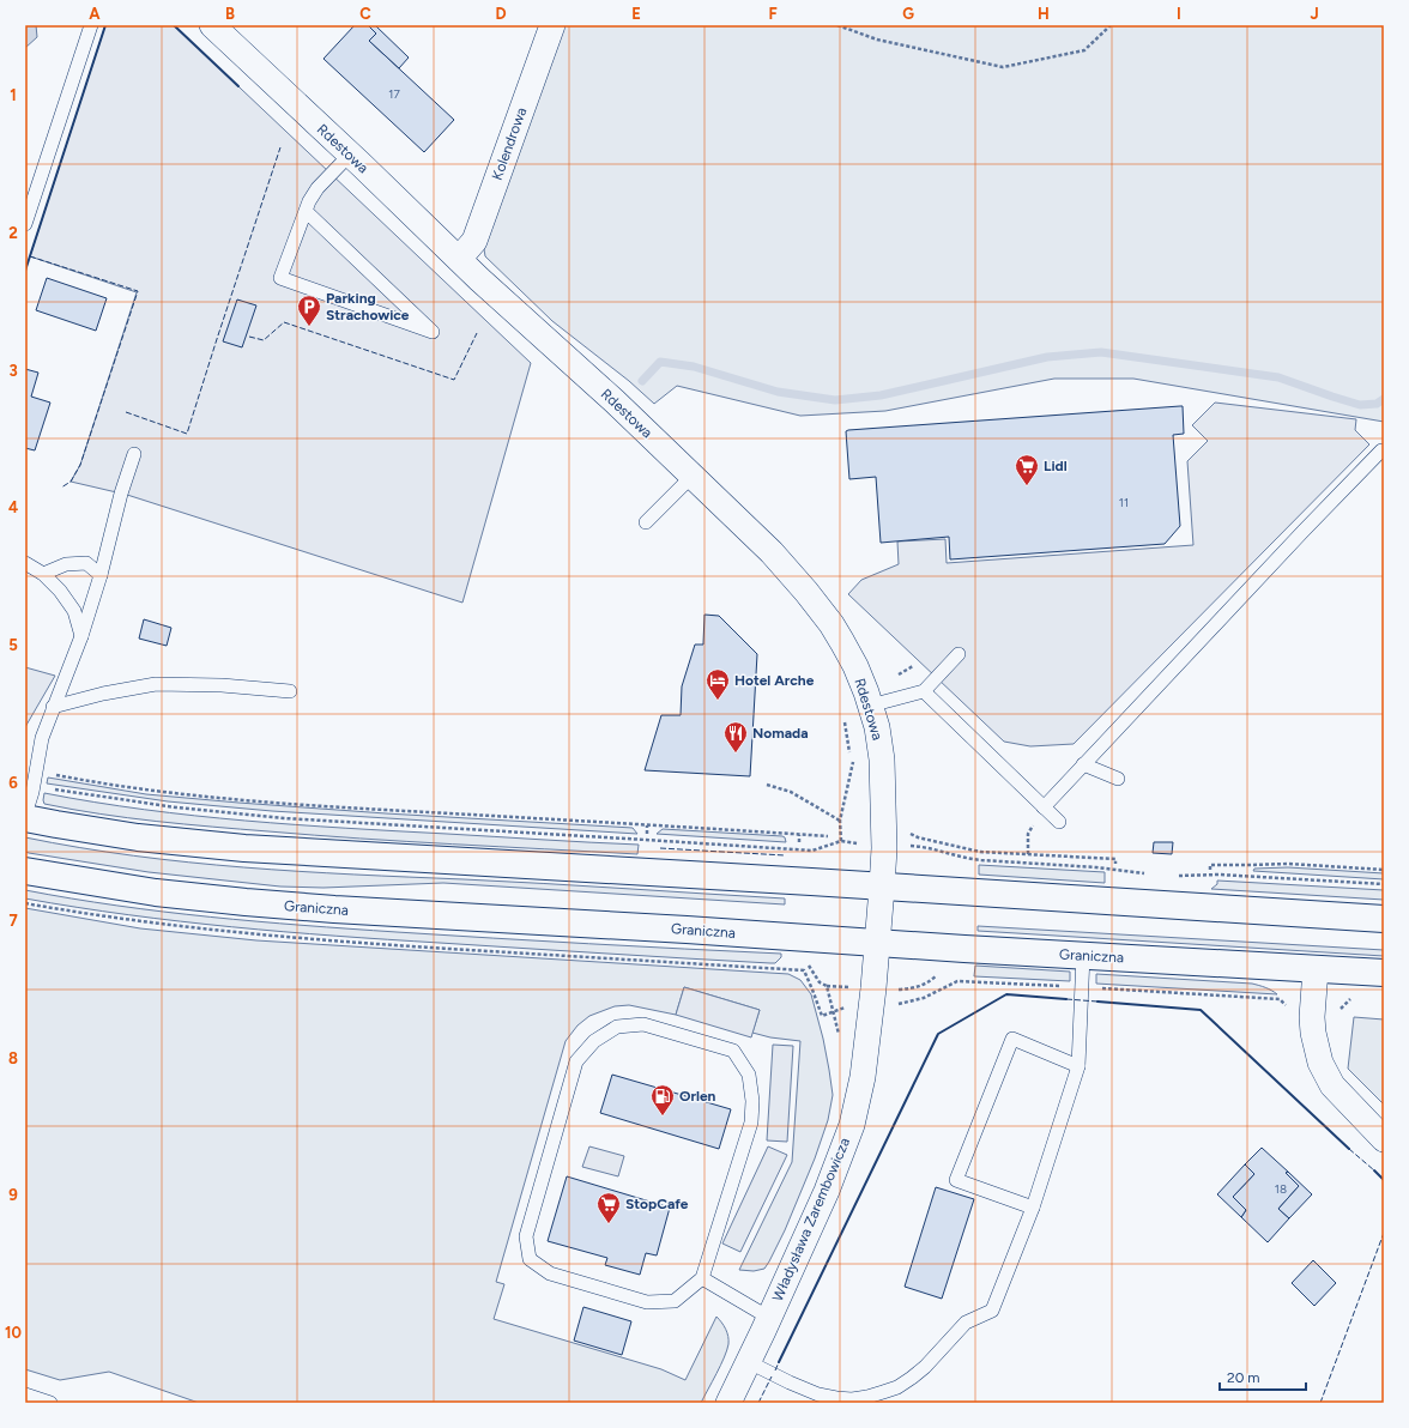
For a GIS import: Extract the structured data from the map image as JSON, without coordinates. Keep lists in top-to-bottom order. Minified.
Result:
{"streets":{"main road":["Graniczna"],"street":["Kolendrowa","Rdestowa","Władysława Zarembowicza"]},"crossings":[["Kolendrowa","Rdestowa"],["Rdestowa","Graniczna"],["Rdestowa","Władysława Zarembowicza"],["Graniczna","Władysława Zarembowicza"]],"places":{"parking":["Parking Strachowice"],"supermarket":["Lidl","StopCafe"],"hotel":["Hotel Arche"],"restaurant":["Nomada"],"fuel station":["Orlen"]},"house_numbers":["17","11","18"],"scale_bar":"20 m","grid":{"columns":["A","B","C","D","E","F","G","H","I","J"],"rows":["1","2","3","4","5","6","7","8","9","10"]}}
